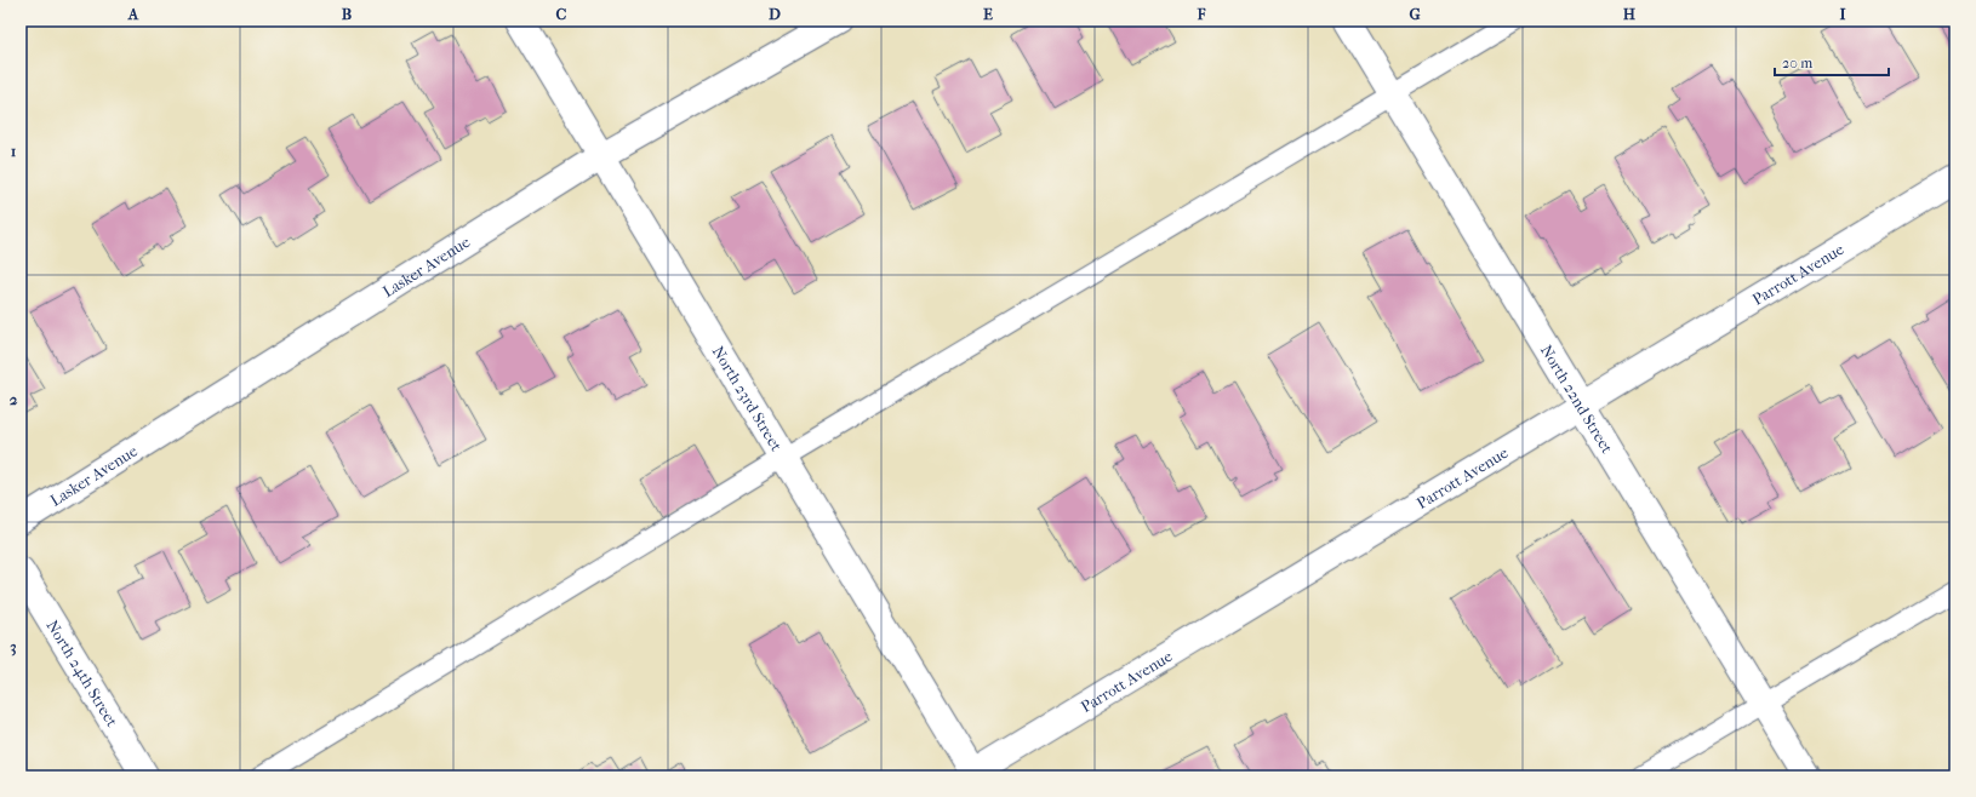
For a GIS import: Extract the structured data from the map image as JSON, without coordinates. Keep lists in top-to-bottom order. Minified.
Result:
{"streets":{"street":["Lasker Avenue","Parrott Avenue","North 23rd Street","North 22nd Street","North 24th Street"]},"crossings":[["Lasker Avenue","North 23rd Street"],["Parrott Avenue","North 23rd Street"],["Parrott Avenue","North 22nd Street"]],"scale_bar":"20 m","grid":{"columns":["A","B","C","D","E","F","G","H","I"],"rows":["1","2","3"]}}
